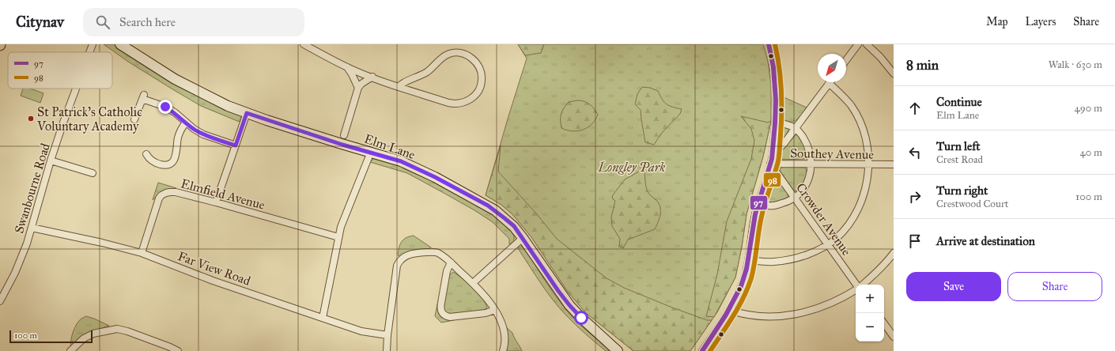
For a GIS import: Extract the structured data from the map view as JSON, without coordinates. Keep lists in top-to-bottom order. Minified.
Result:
{"streets":{"street":["Elm Lane","Southey Avenue","Swanbourne Road","Elmfield Avenue","Crowder Avenue","Far View Road"]},"crossings":[["Southey Avenue","Crowder Avenue"],["Swanbourne Road","Far View Road"],["Elmfield Avenue","Far View Road"]],"parks":["Longley Park"],"places":["St Patrick's Catholic Voluntary Academy"],"lines":["transit line 97","transit line 98"],"legend":["97","98"],"scale_bar":"100 m","north":"bottom left","page":{"header":"Citynav","search":"Search here","nav":["Map","Layers","Share"],"heading":["8 min","Walk · 630 m"],"list":[["Continue","Elm Lane","490 m"],["Turn left","Crest Road","40 m"],["Turn right","Crestwood Court","100 m"],"Arrive at destination"],"buttons":["Save","Share"],"map_buttons":["+","−"],"scale":"100 m"}}
